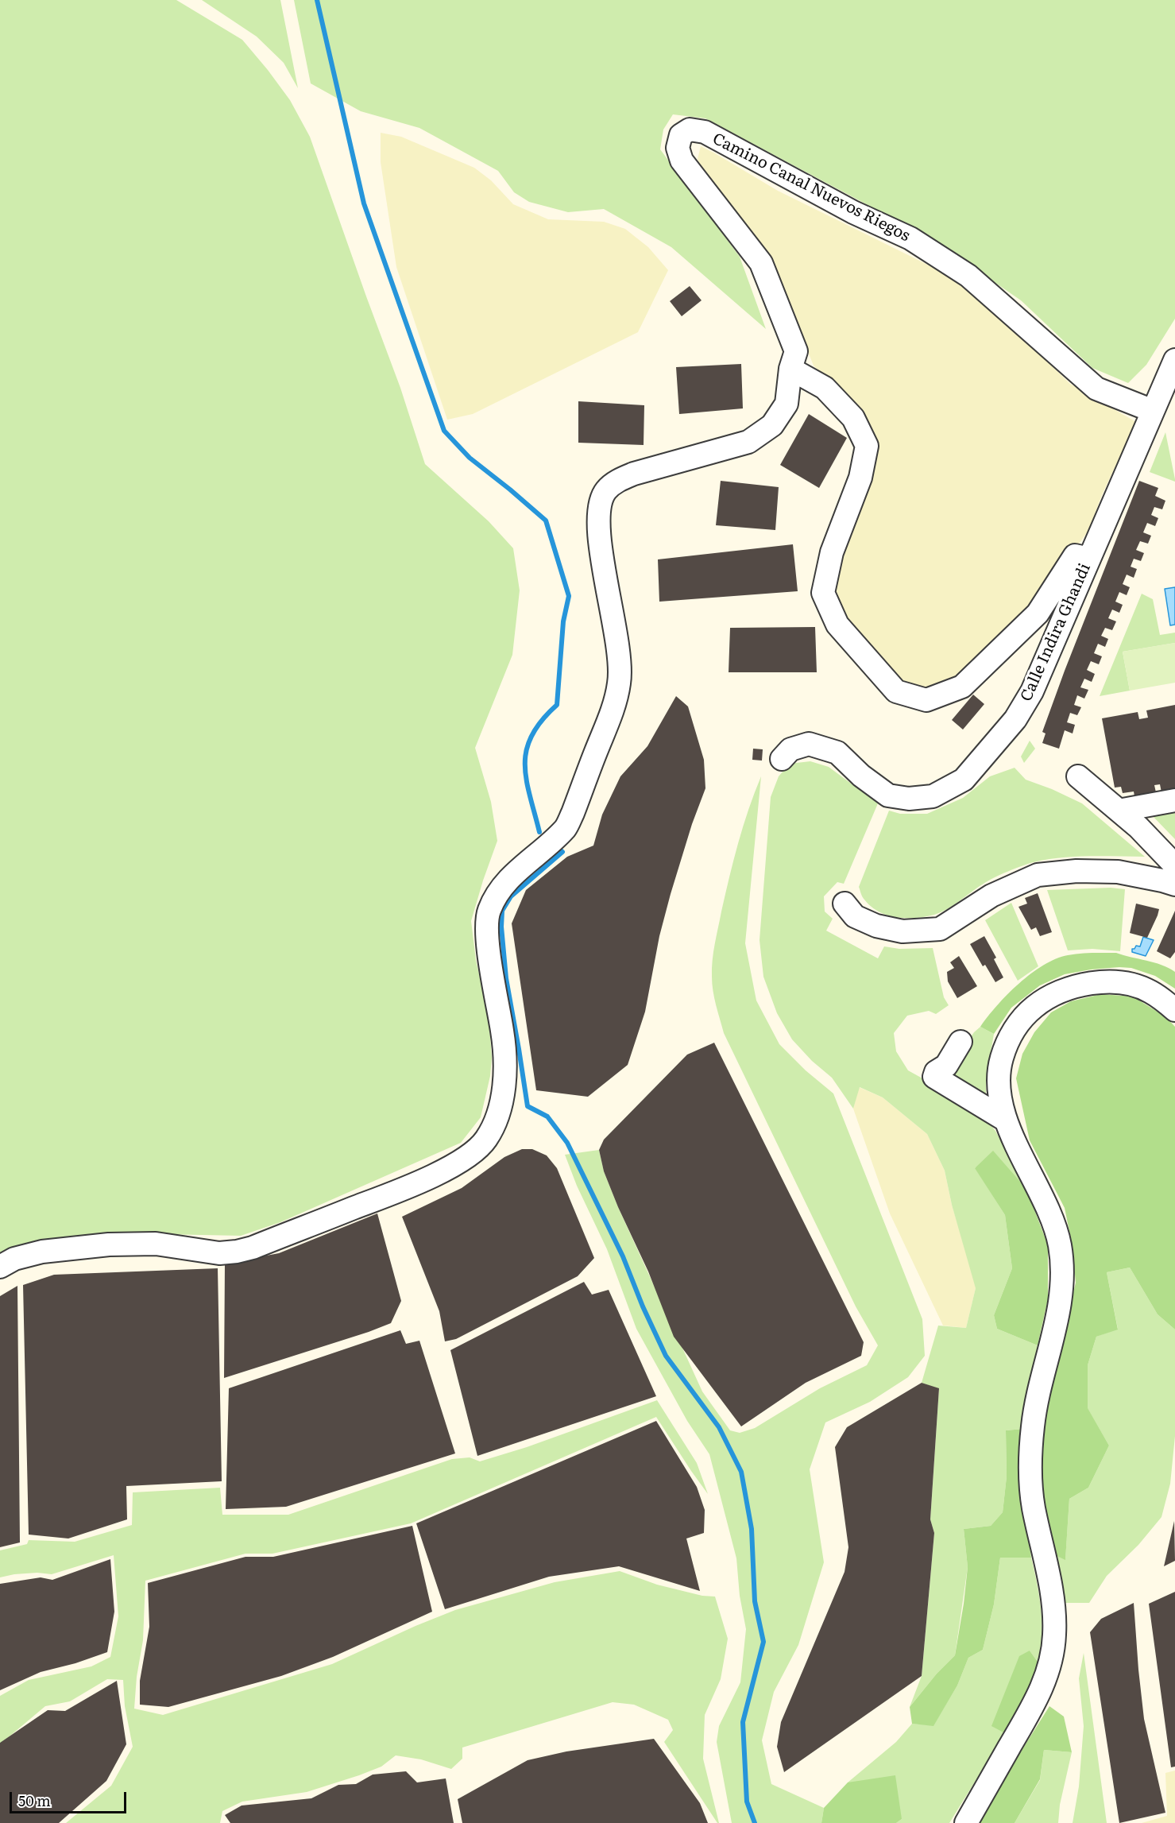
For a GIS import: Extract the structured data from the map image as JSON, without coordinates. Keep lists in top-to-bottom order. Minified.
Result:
{"streets":{"street":["Camino Canal Nuevos Riegos","Calle Indira Ghandi"]},"crossings":[["Camino Canal Nuevos Riegos","Calle Indira Ghandi"]],"scale_bar":"50 m"}
